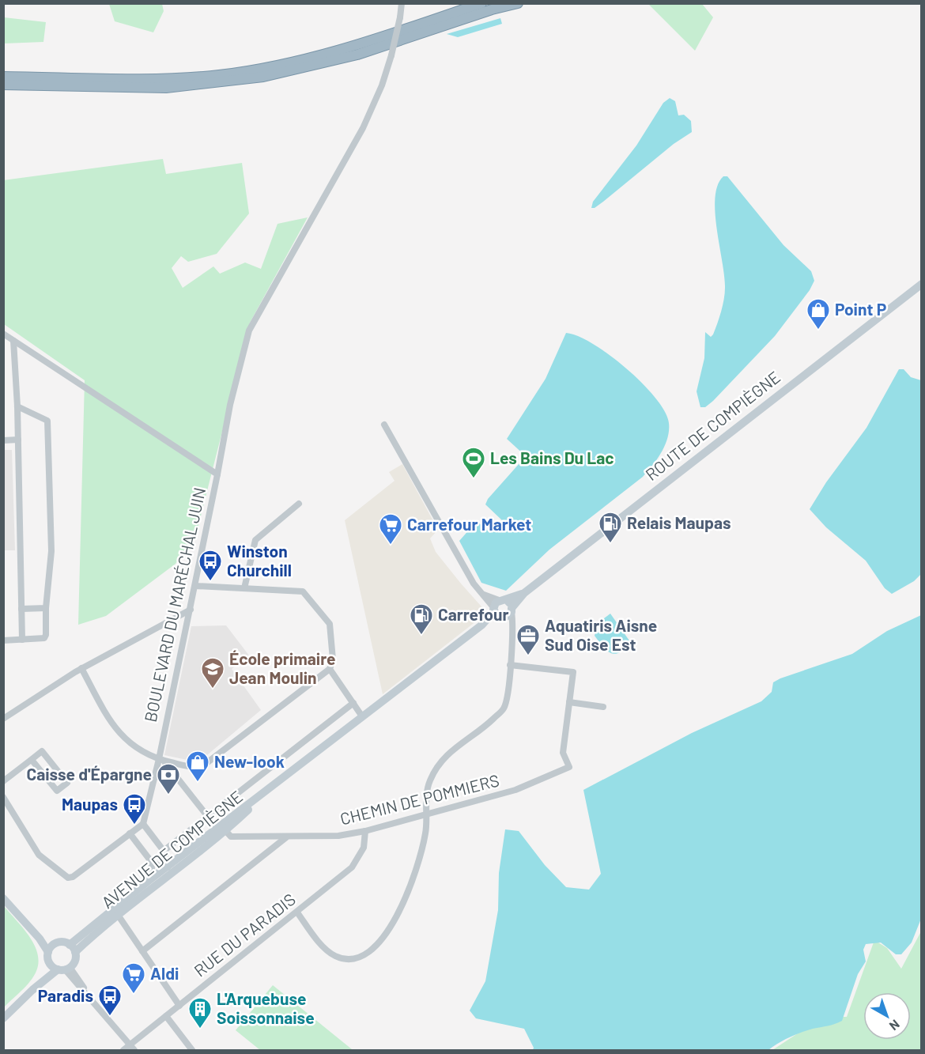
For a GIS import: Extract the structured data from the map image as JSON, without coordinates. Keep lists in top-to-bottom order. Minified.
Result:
{"streets":{"main road":["ROUTE DE COMPIÈGNE","AVENUE DE COMPIÈGNE"],"street":["BOULEVARD DU MARÉCHAL JUIN","CHEMIN DE POMMIERS","RUE DU PARADIS"]},"crossings":[["ROUTE DE COMPIÈGNE","AVENUE DE COMPIÈGNE"],["CHEMIN DE POMMIERS","AVENUE DE COMPIÈGNE"],["CHEMIN DE POMMIERS","RUE DU PARADIS"]],"places":{"shop":["Point P","New-look"],"sports":["Les Bains Du Lac"],"fuel station":["Relais Maupas","Carrefour"],"supermarket":["Carrefour Market","Aldi"],"bus stop":["Winston Churchill","Maupas","Paradis"],"office":["Aquatiris Aisne Sud Oise Est"],"school or university":["École primaire Jean Moulin"],"bank":["Caisse d'Épargne"],"building":["L'Arquebuse Soissonnaise"]},"north":"bottom right"}
